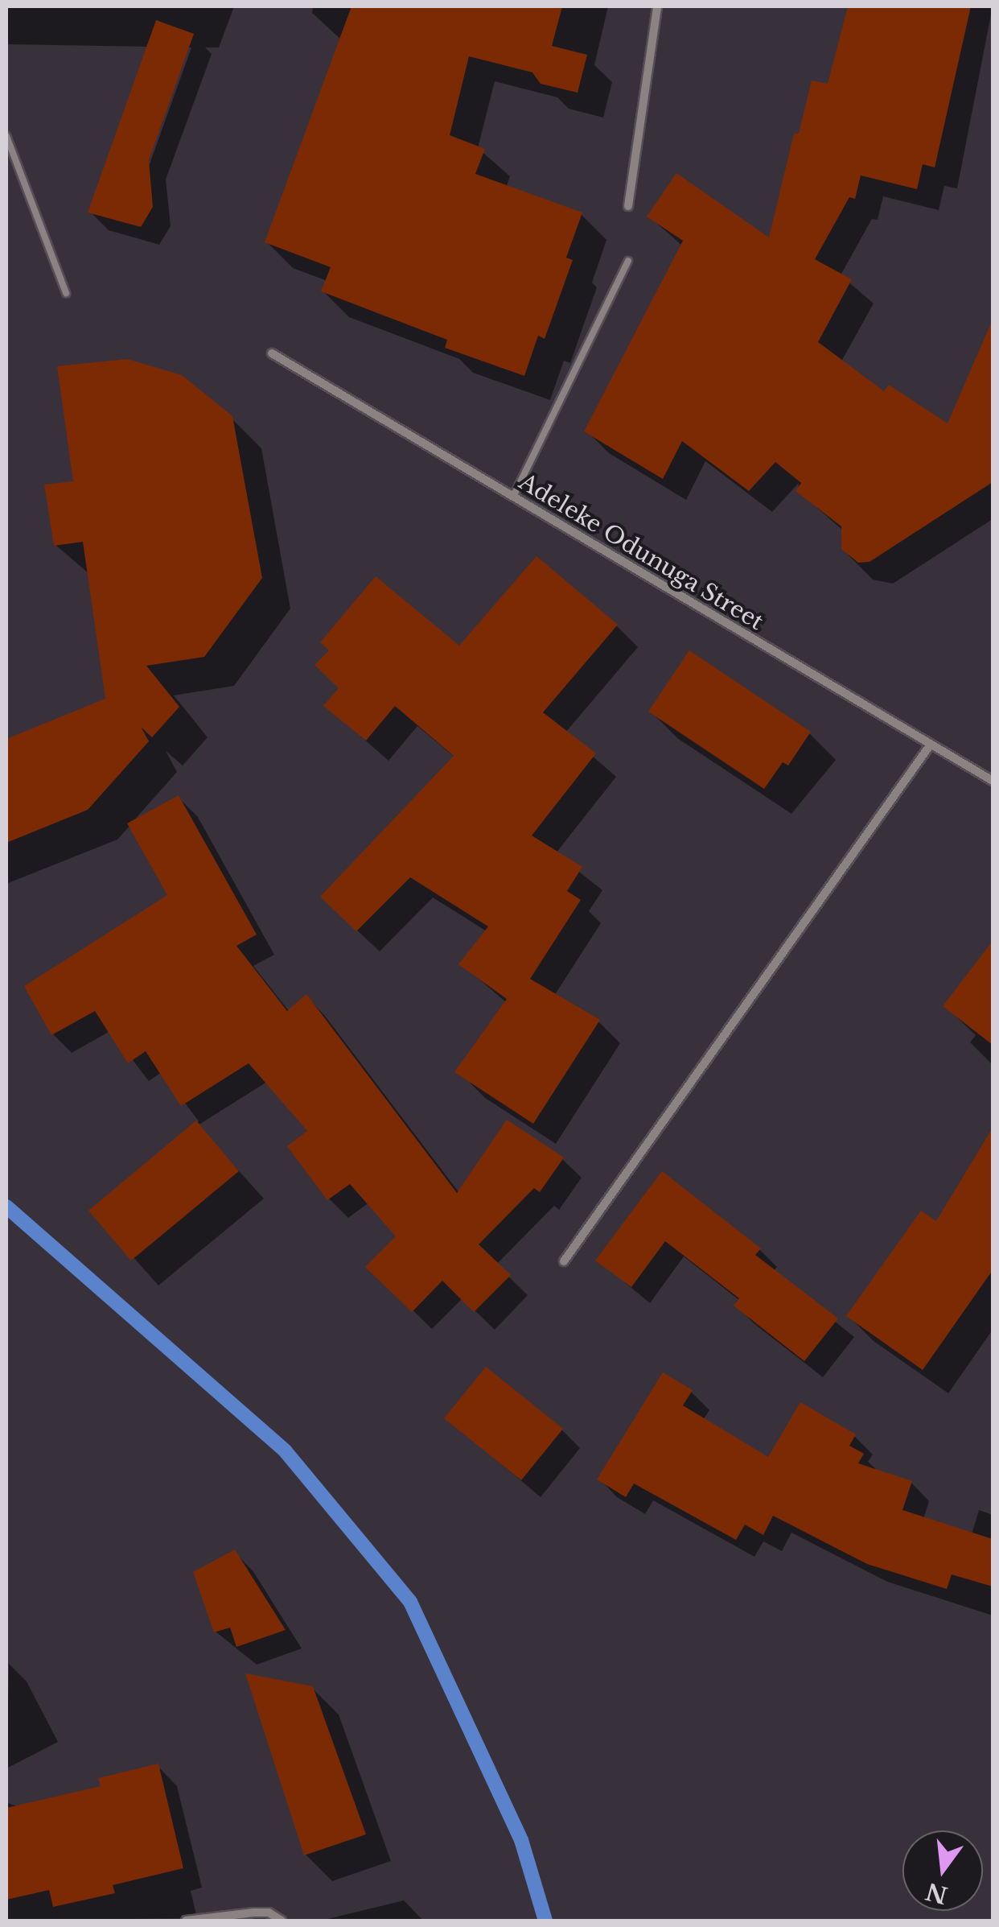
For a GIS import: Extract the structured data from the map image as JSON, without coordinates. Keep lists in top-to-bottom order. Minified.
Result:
{"streets":{"street":["Adeleke Odunuga Street"]},"north":"bottom"}
